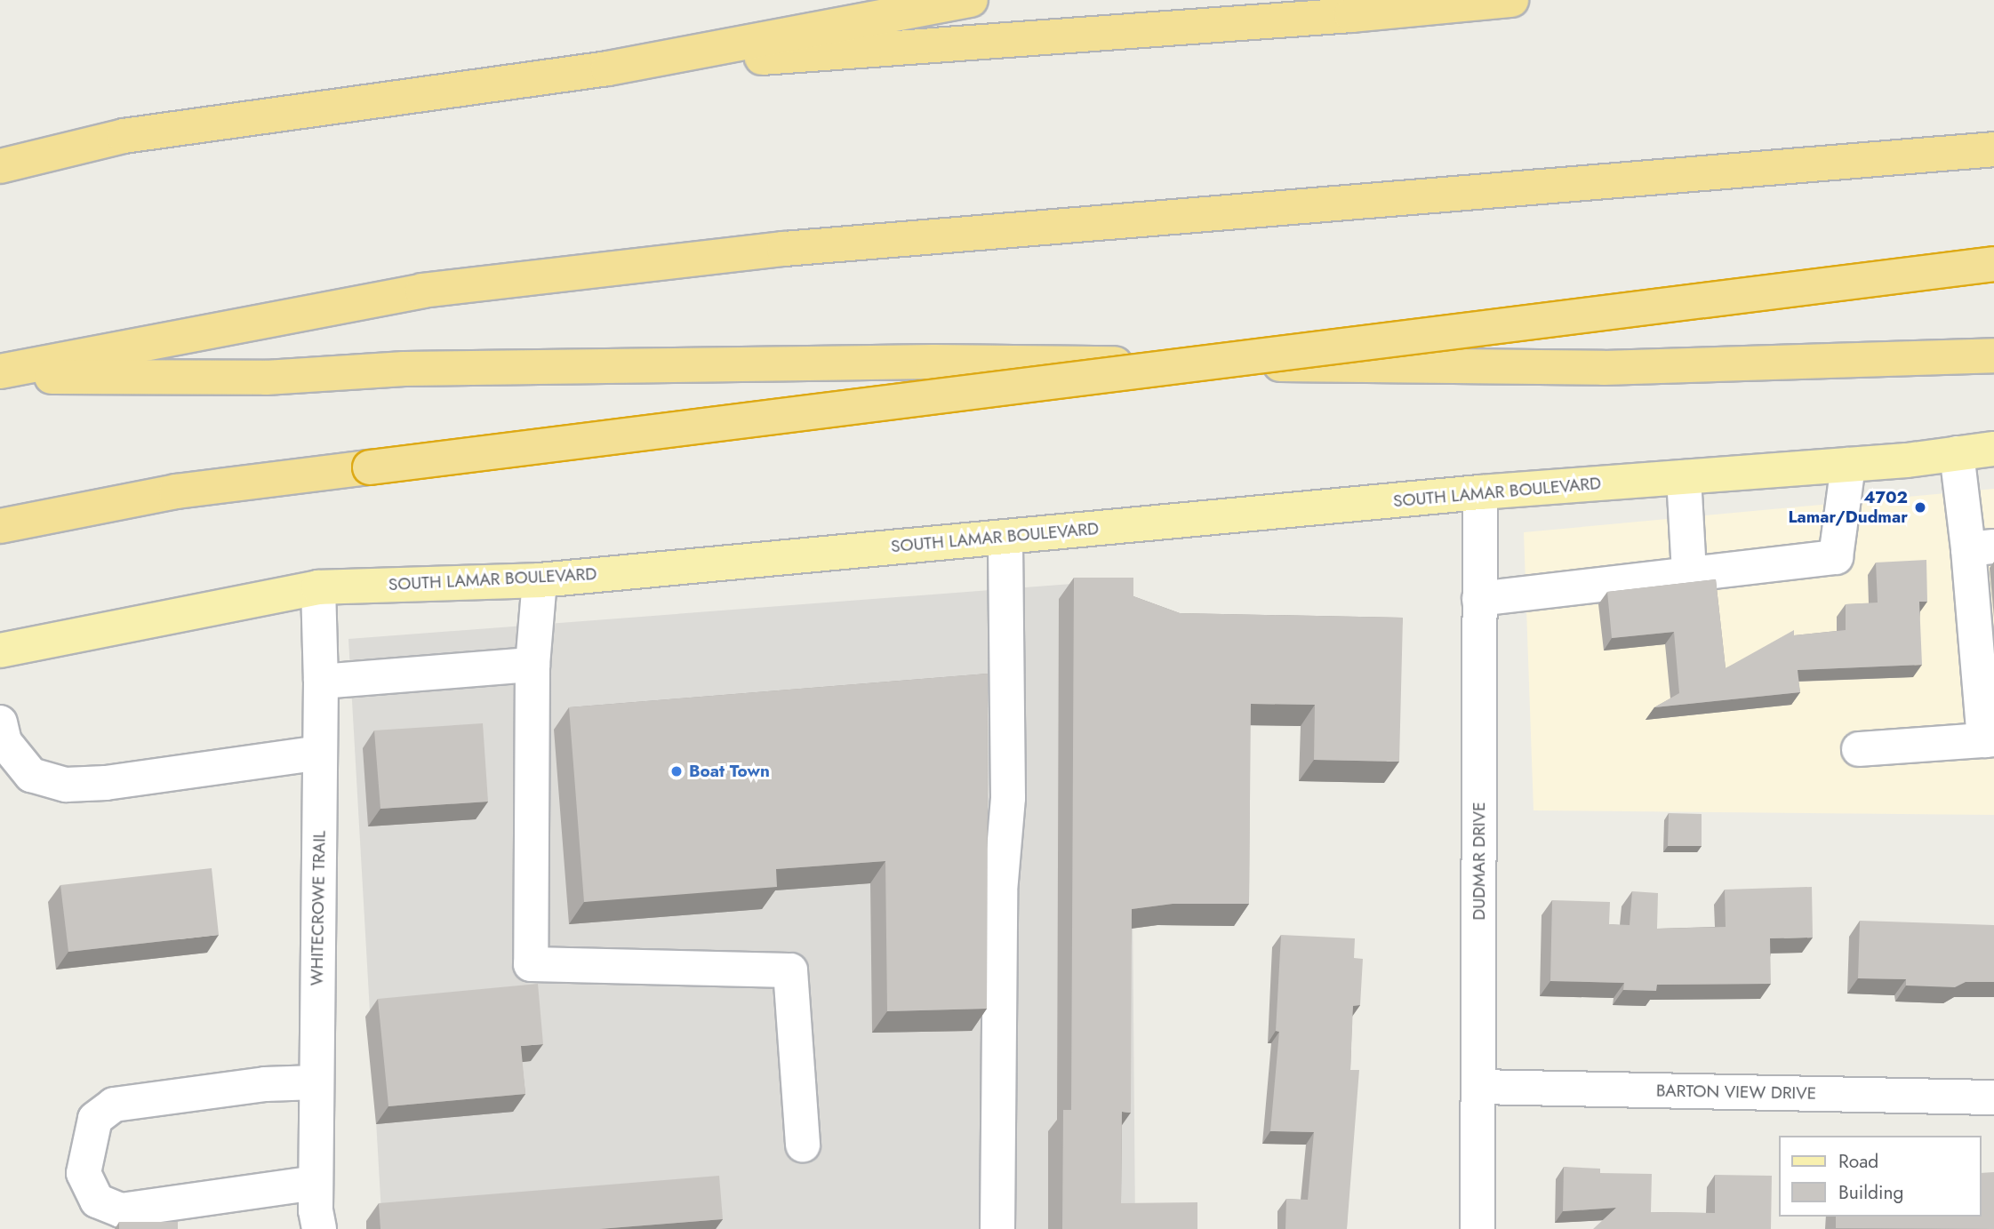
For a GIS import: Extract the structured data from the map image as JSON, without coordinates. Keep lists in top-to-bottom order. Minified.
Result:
{"streets":{"main road":["SOUTH LAMAR BOULEVARD"],"street":["DUDMAR DRIVE","WHITECROWE TRAIL","BARTON VIEW DRIVE"]},"crossings":[["SOUTH LAMAR BOULEVARD","DUDMAR DRIVE"],["SOUTH LAMAR BOULEVARD","WHITECROWE TRAIL"],["DUDMAR DRIVE","BARTON VIEW DRIVE"]],"places":["4702 Lamar/Dudmar","Boat Town"],"legend":["Road","Building"]}
